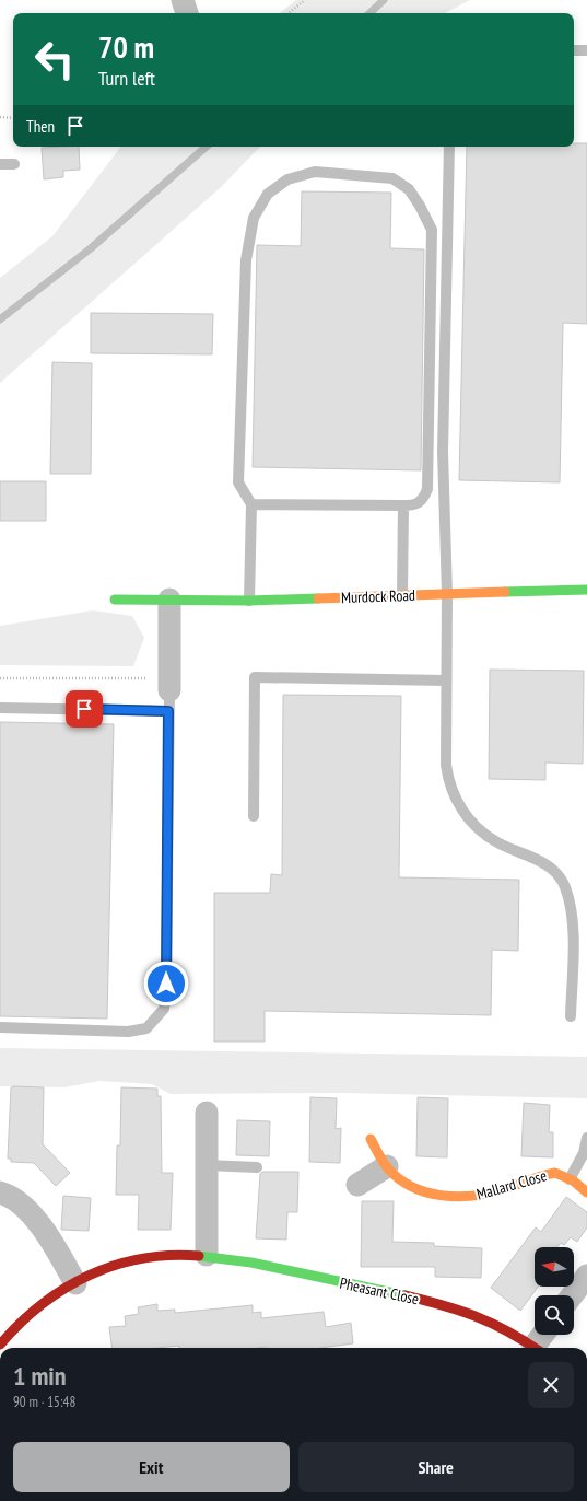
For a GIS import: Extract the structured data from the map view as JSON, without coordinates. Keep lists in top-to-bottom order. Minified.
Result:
{"streets":{"street":["Murdock Road","Mallard Close","Pheasant Close"]},"north":"left","page":{"turn":["70 m","Turn left"],"then":"Then","heading":["1 min","90 m · 15:48"],"buttons":["Exit","Share"]}}
